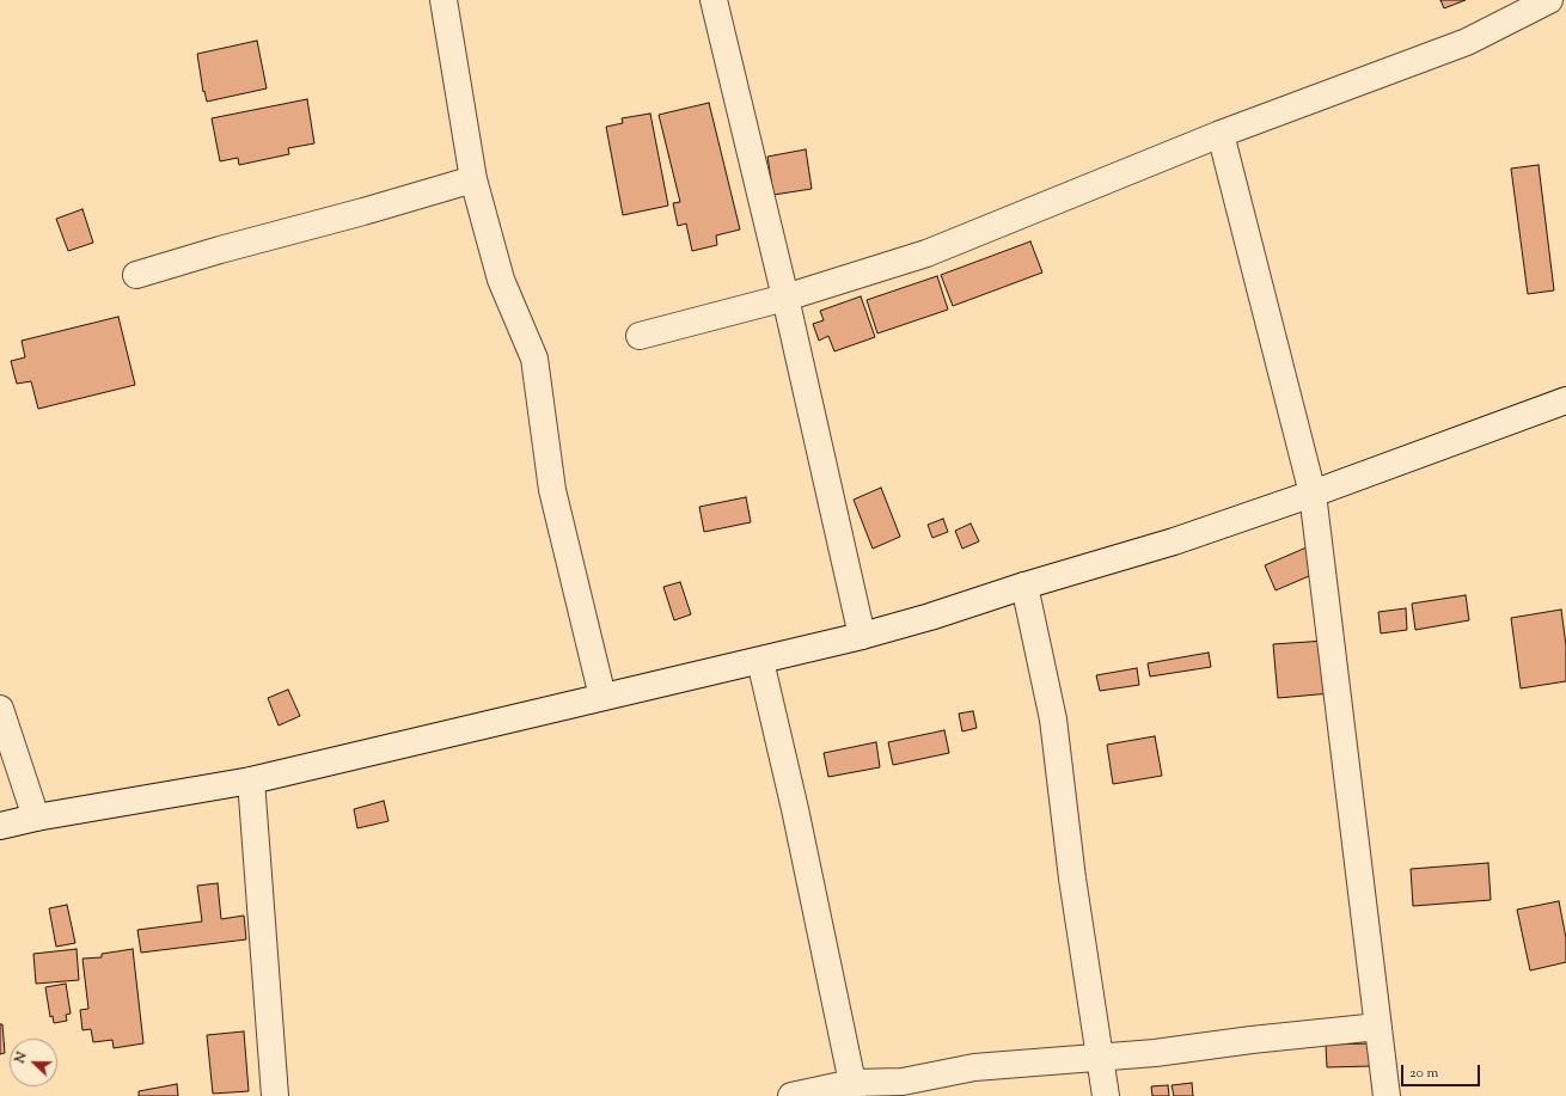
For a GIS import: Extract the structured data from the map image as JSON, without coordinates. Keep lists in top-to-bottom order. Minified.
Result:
{"scale_bar":"20 m","north":"left"}
